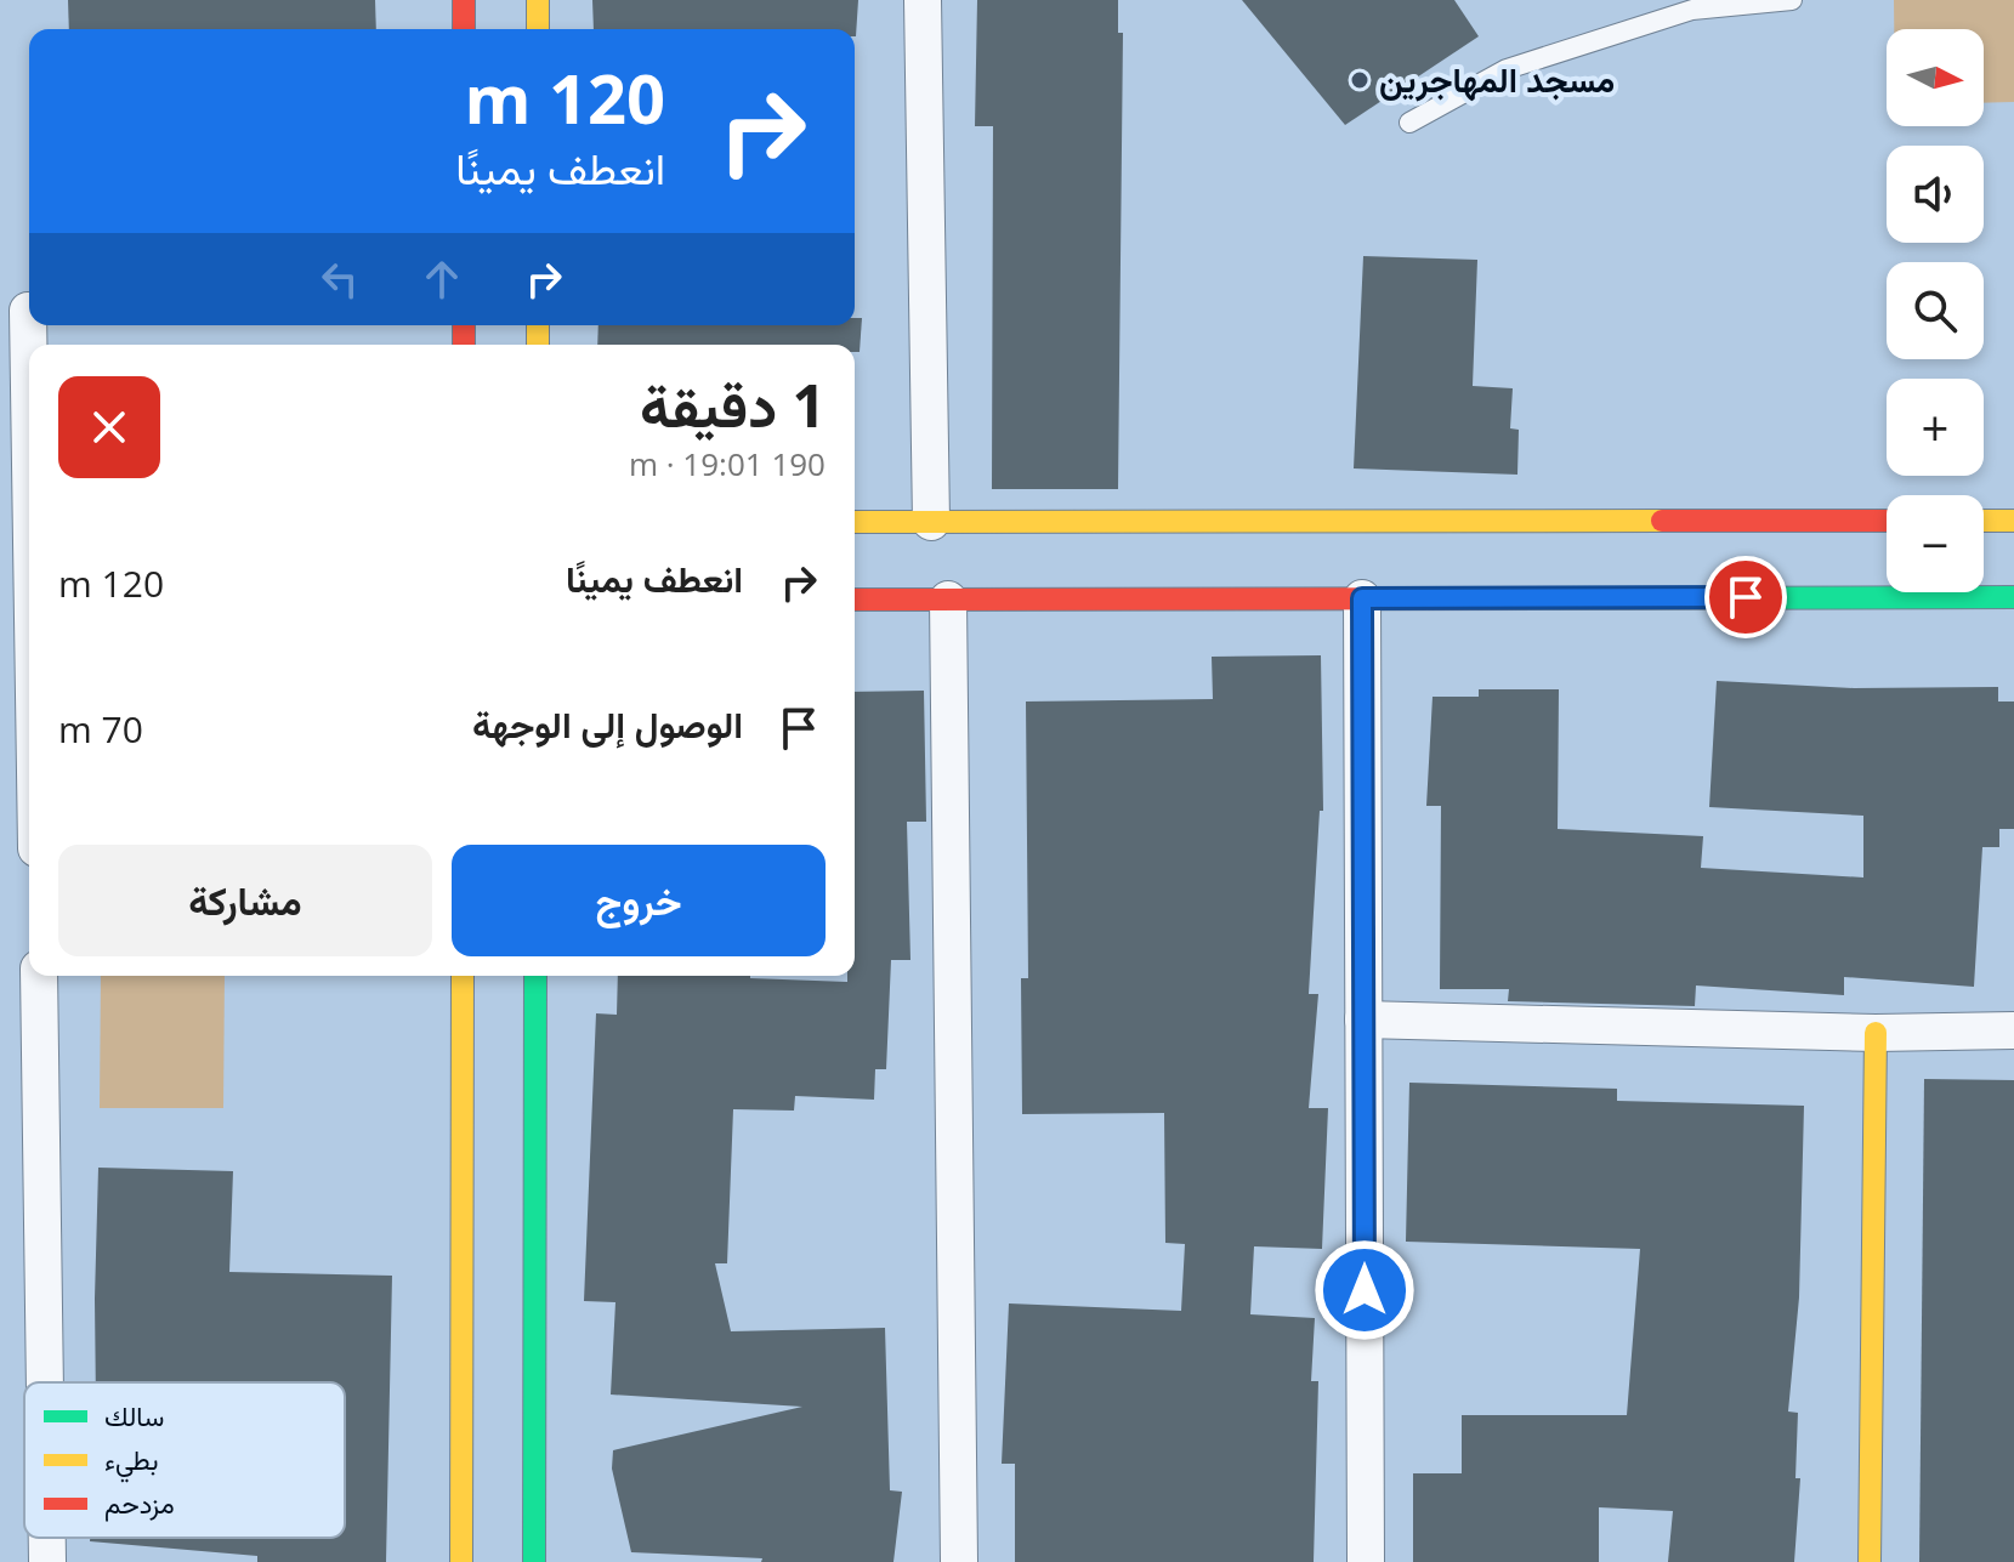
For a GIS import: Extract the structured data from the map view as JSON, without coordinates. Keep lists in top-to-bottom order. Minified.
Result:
{"places":["مسجد المهاجرين"],"legend":["سالك","بطيء","مزدحم"],"north":"right","page":{"map_buttons":["+","−"],"turn":["120 m","انعطف يمينًا"],"heading":["1 دقيقة","190 m · 19:01"],"list":[{"name":"انعطف يمينًا","value":"120 m"},{"name":"الوصول إلى الوجهة","value":"70 m"}],"buttons":["خروج","مشاركة"]}}
